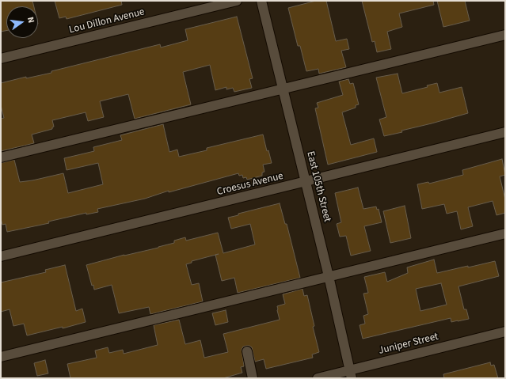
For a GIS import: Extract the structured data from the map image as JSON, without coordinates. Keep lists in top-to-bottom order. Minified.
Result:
{"streets":{"street":["Lou Dillon Avenue","Croesus Avenue","East 105th Street","Juniper Street"]},"crossings":[["Croesus Avenue","East 105th Street"],["East 105th Street","Juniper Street"]],"north":"right"}
